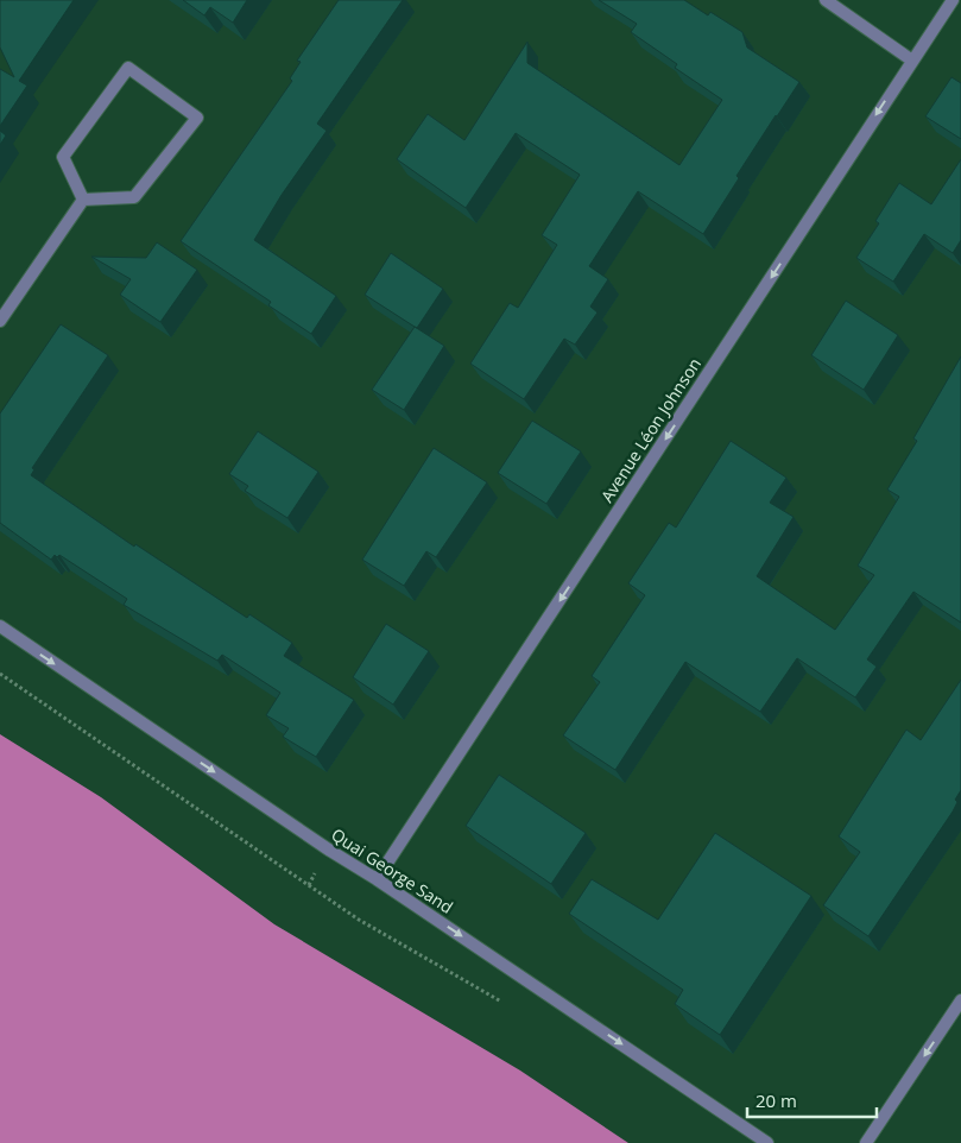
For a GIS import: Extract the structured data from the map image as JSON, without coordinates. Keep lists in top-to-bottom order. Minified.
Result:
{"streets":{"street":["Avenue Léon Johnson","Quai George Sand"]},"crossings":[["Avenue Léon Johnson","Quai George Sand"]],"one_way":["Avenue Léon Johnson","Quai George Sand"],"scale_bar":"20 m"}
